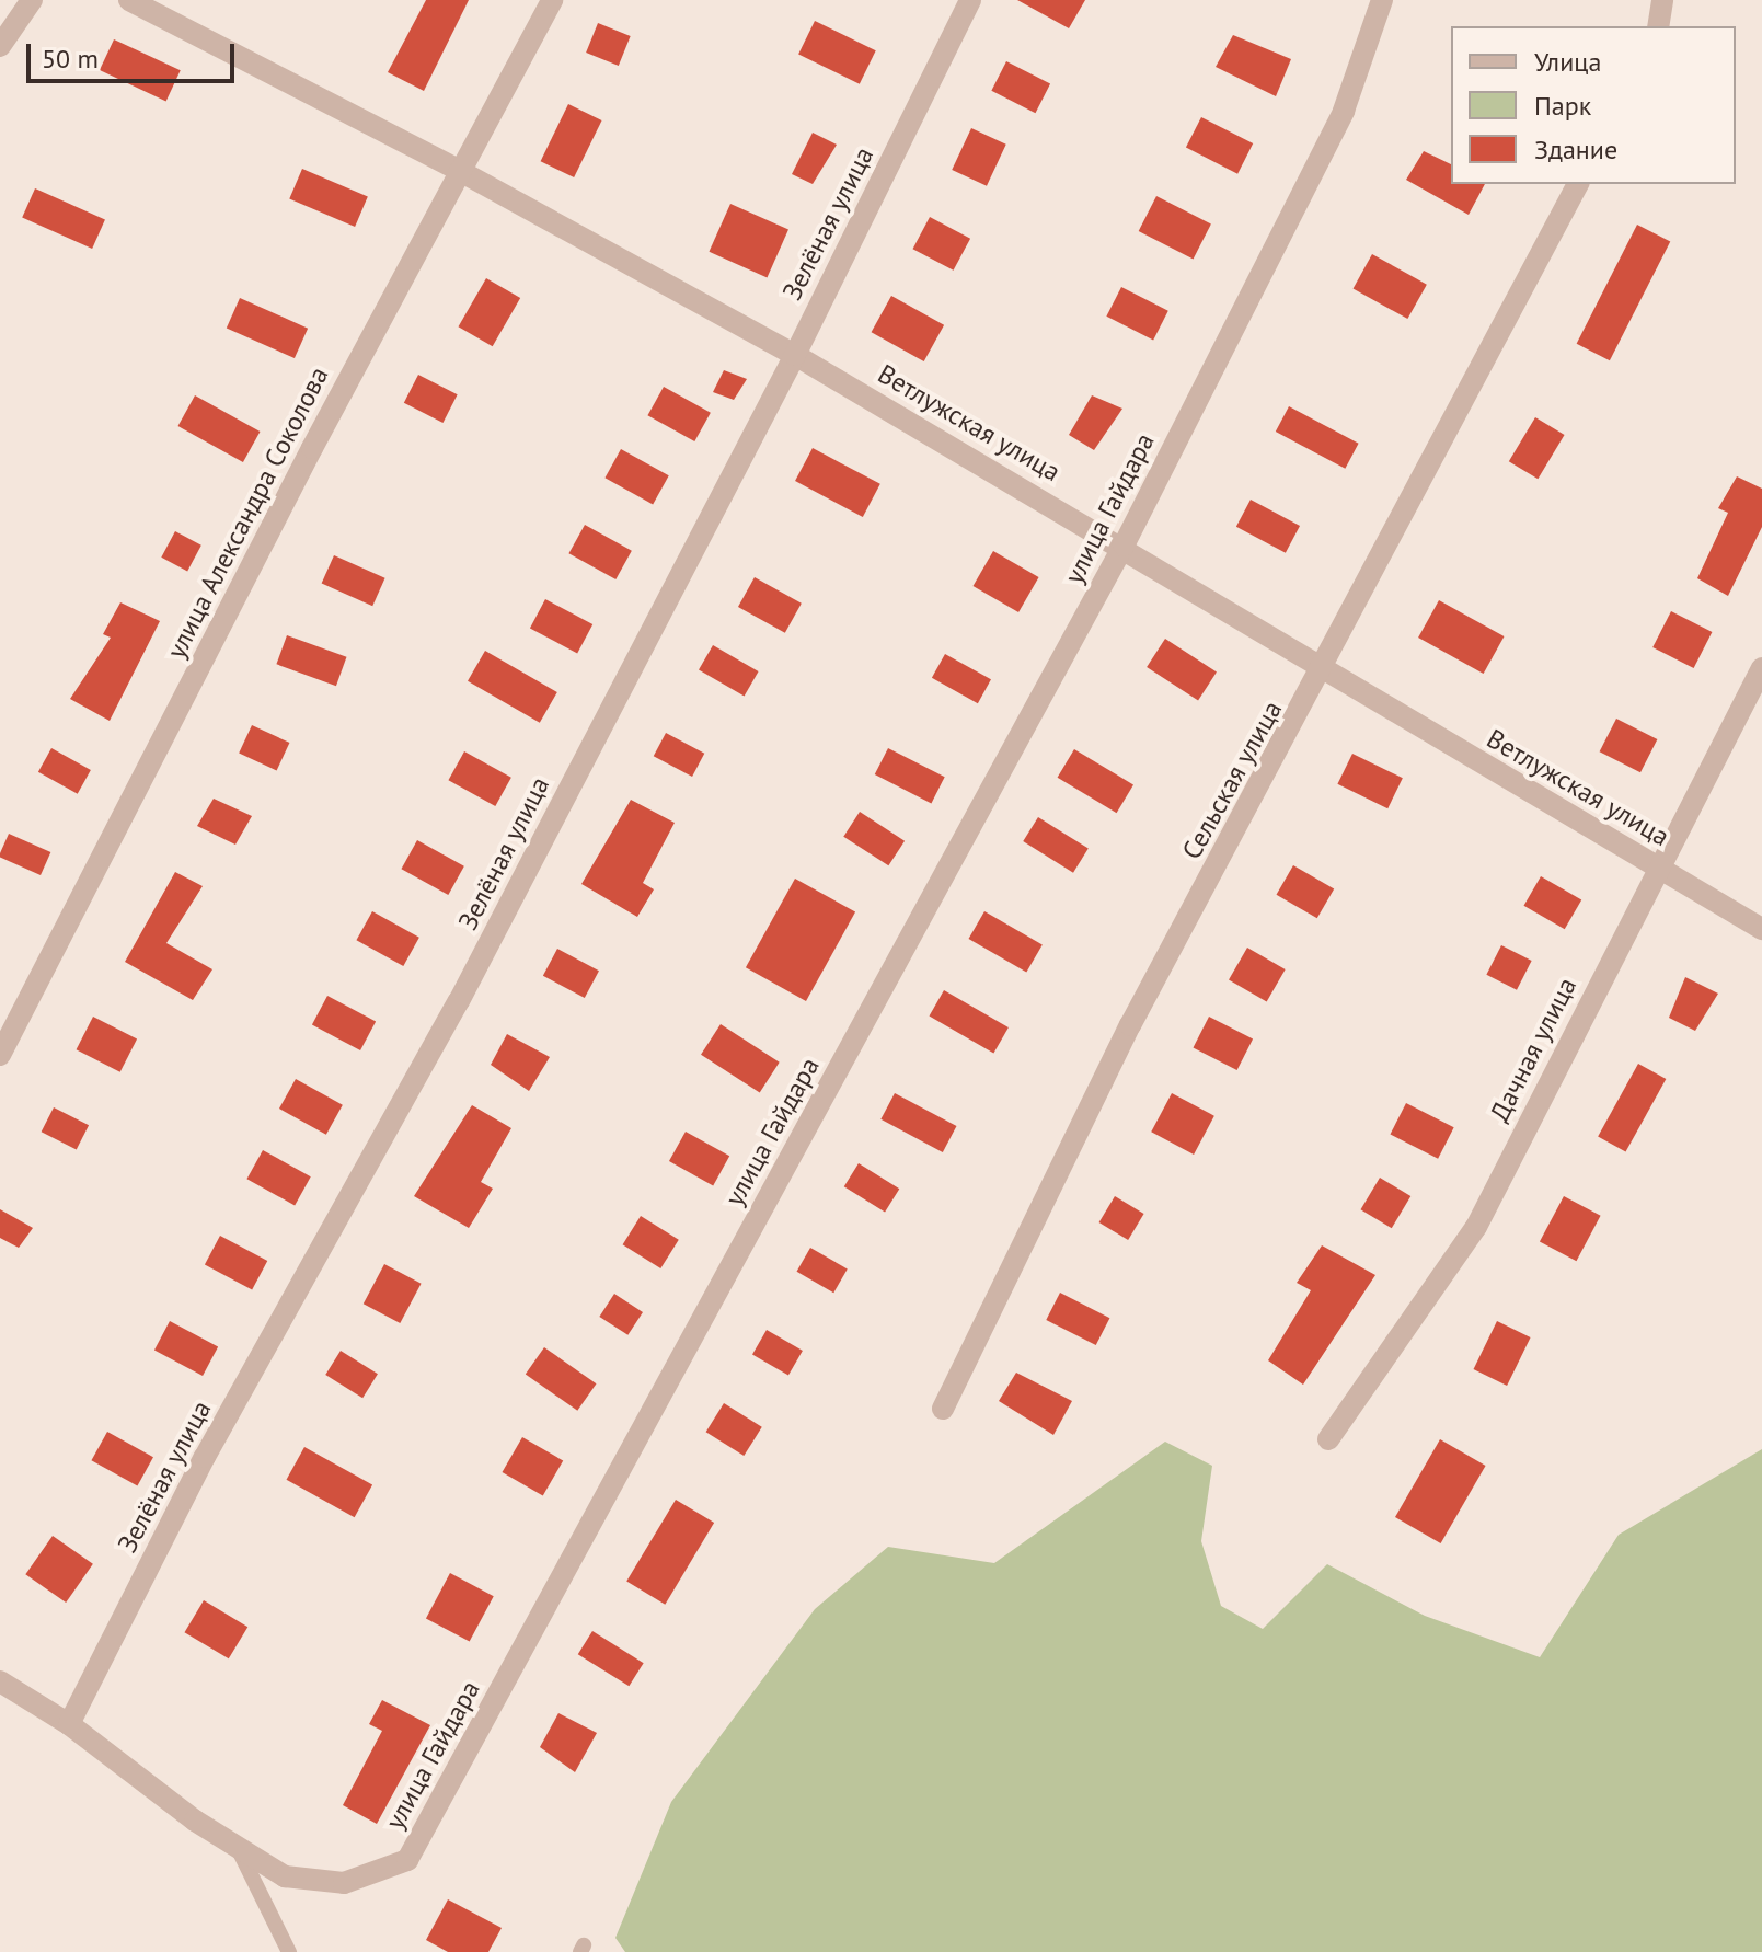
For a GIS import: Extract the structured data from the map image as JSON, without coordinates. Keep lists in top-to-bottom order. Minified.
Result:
{"streets":{"street":["Зелёная улица","Ветлужская улица","улица Гайдара","улица Александра Соколова","Сельская улица","Дачная улица"]},"crossings":[["Зелёная улица","Ветлужская улица"],["Зелёная улица","улица Гайдара"],["Ветлужская улица","улица Гайдара"],["Ветлужская улица","улица Александра Соколова"],["Ветлужская улица","Сельская улица"],["Ветлужская улица","Дачная улица"]],"legend":["Улица","Парк","Здание"],"scale_bar":"50 m"}
